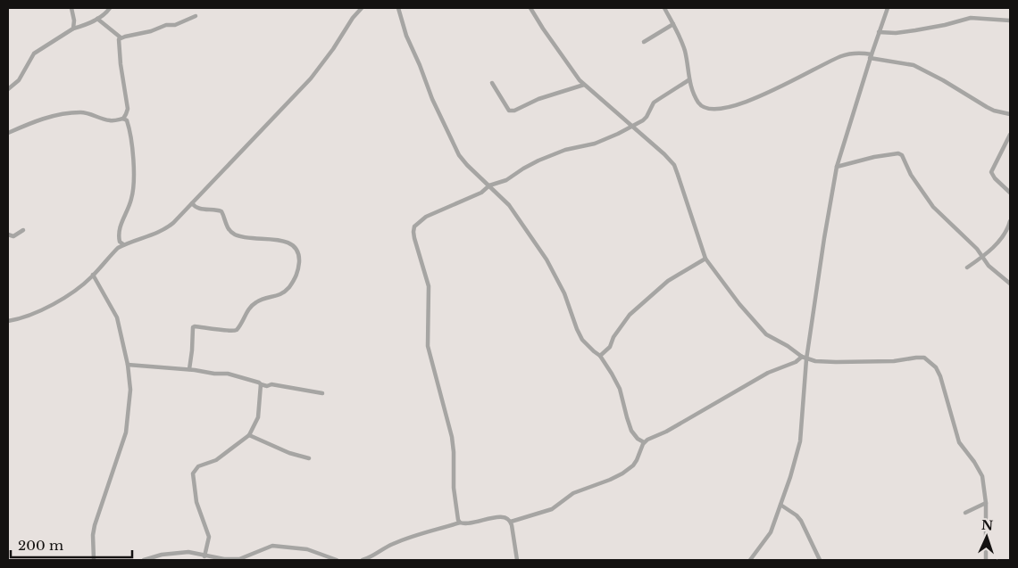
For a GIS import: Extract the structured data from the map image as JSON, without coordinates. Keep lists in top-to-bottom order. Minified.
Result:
{"scale_bar":"200 m","north":"top"}
